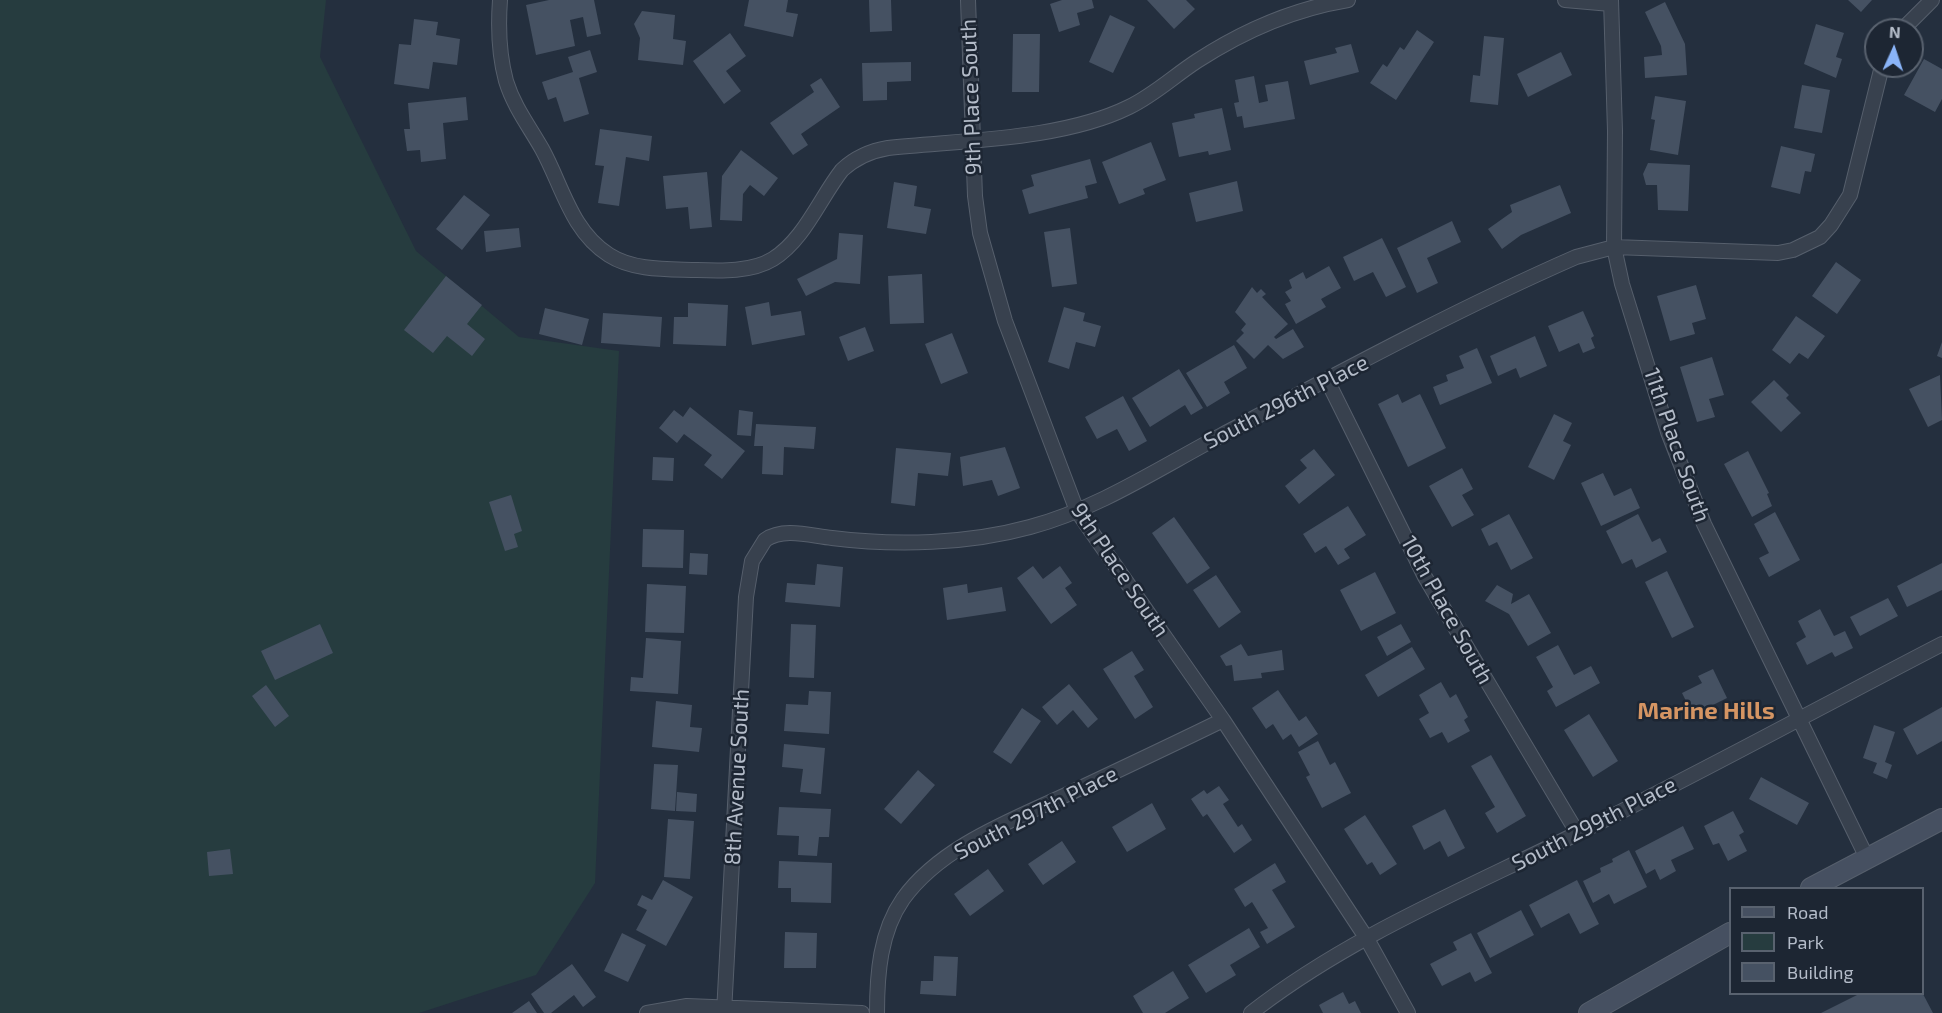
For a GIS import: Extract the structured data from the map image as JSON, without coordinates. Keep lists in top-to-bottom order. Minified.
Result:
{"streets":{"street":["9th Place South","South 296th Place","11th Place South","10th Place South","8th Avenue South","South 297th Place","South 299th Place"]},"crossings":[["9th Place South","South 296th Place"],["9th Place South","South 297th Place"],["9th Place South","South 299th Place"],["South 296th Place","11th Place South"],["South 296th Place","10th Place South"],["South 296th Place","8th Avenue South"],["11th Place South","South 299th Place"],["10th Place South","South 299th Place"]],"districts":["Marine Hills"],"legend":["Road","Park","Building"],"north":"top"}
